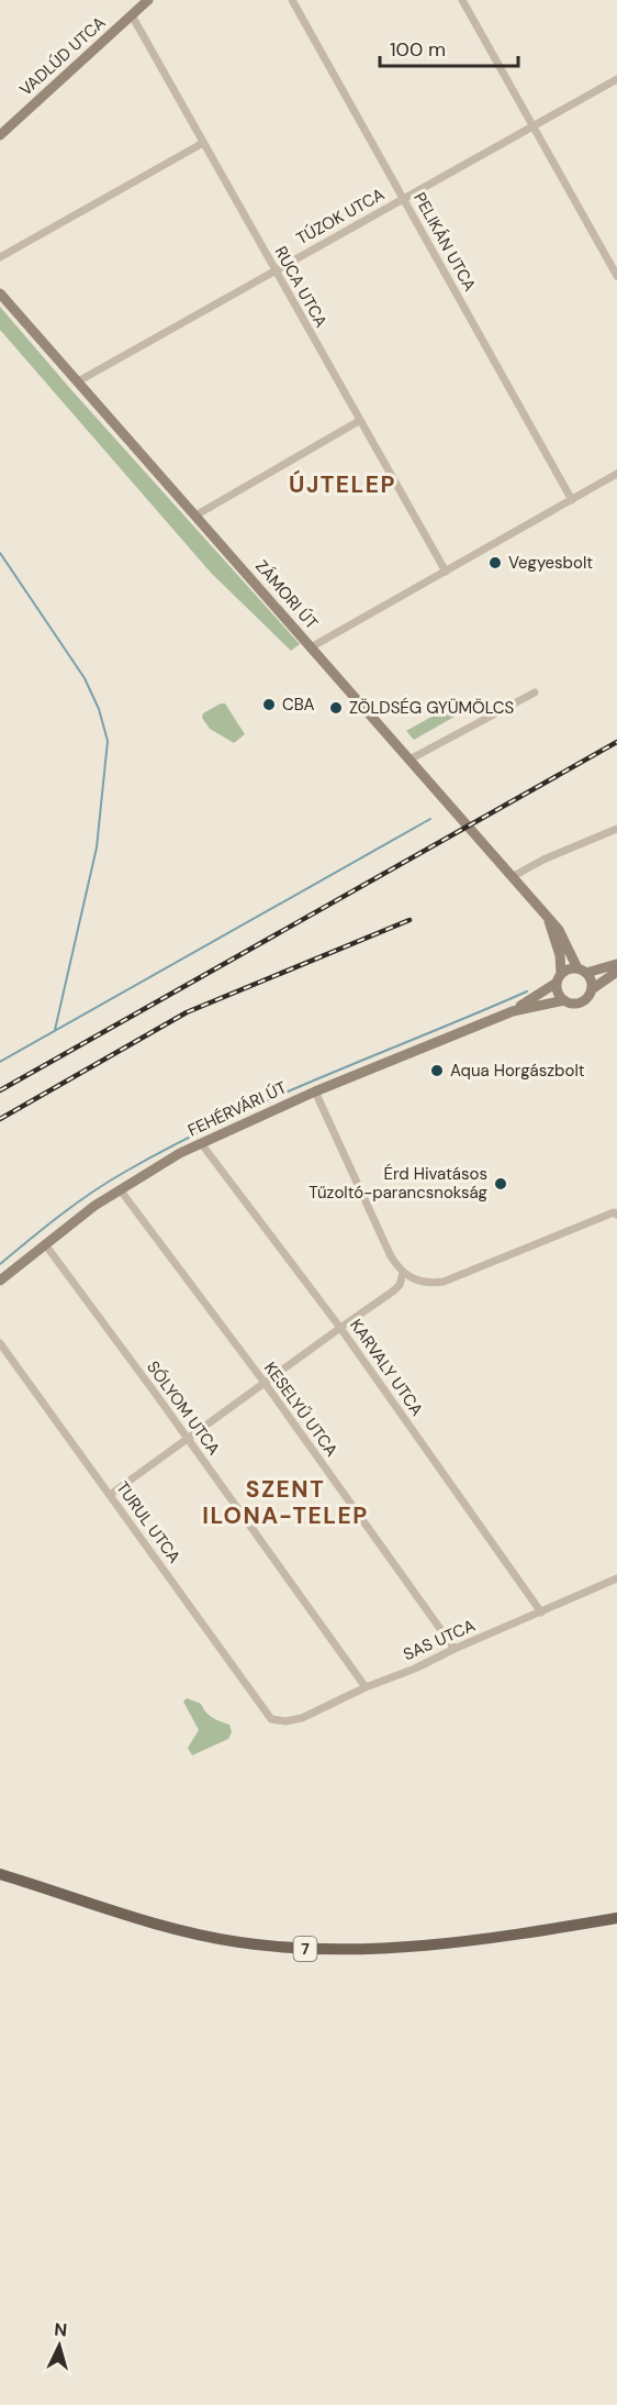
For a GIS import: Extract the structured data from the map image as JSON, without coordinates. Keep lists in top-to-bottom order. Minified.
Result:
{"streets":{"main road":["VADLÚD UTCA","ZÁMORI ÚT","FEHÉRVÁRI ÚT","7"],"street":["TÚZOK UTCA","PELIKÁN UTCA","RUCA UTCA","KARVALY UTCA","SÓLYOM UTCA","KESELYŰ UTCA","TURUL UTCA","SAS UTCA"]},"crossings":[["VADLÚD UTCA","RUCA UTCA"],["TÚZOK UTCA","PELIKÁN UTCA"],["TÚZOK UTCA","RUCA UTCA"],["TÚZOK UTCA","ZÁMORI ÚT"],["ZÁMORI ÚT","FEHÉRVÁRI ÚT"],["FEHÉRVÁRI ÚT","KARVALY UTCA"],["FEHÉRVÁRI ÚT","SÓLYOM UTCA"],["FEHÉRVÁRI ÚT","KESELYŰ UTCA"],["KARVALY UTCA","SAS UTCA"],["SÓLYOM UTCA","SAS UTCA"],["KESELYŰ UTCA","SAS UTCA"],["TURUL UTCA","SAS UTCA"]],"districts":["ÚJTELEP","SZENT ILONA-TELEP"],"places":["Vegyesbolt","CBA","ZÖLDSÉG GYÜMÖLCS","Aqua Horgászbolt","Érd Hivatásos Tűzoltó-parancsnokság"],"scale_bar":"100 m","north":"top"}
